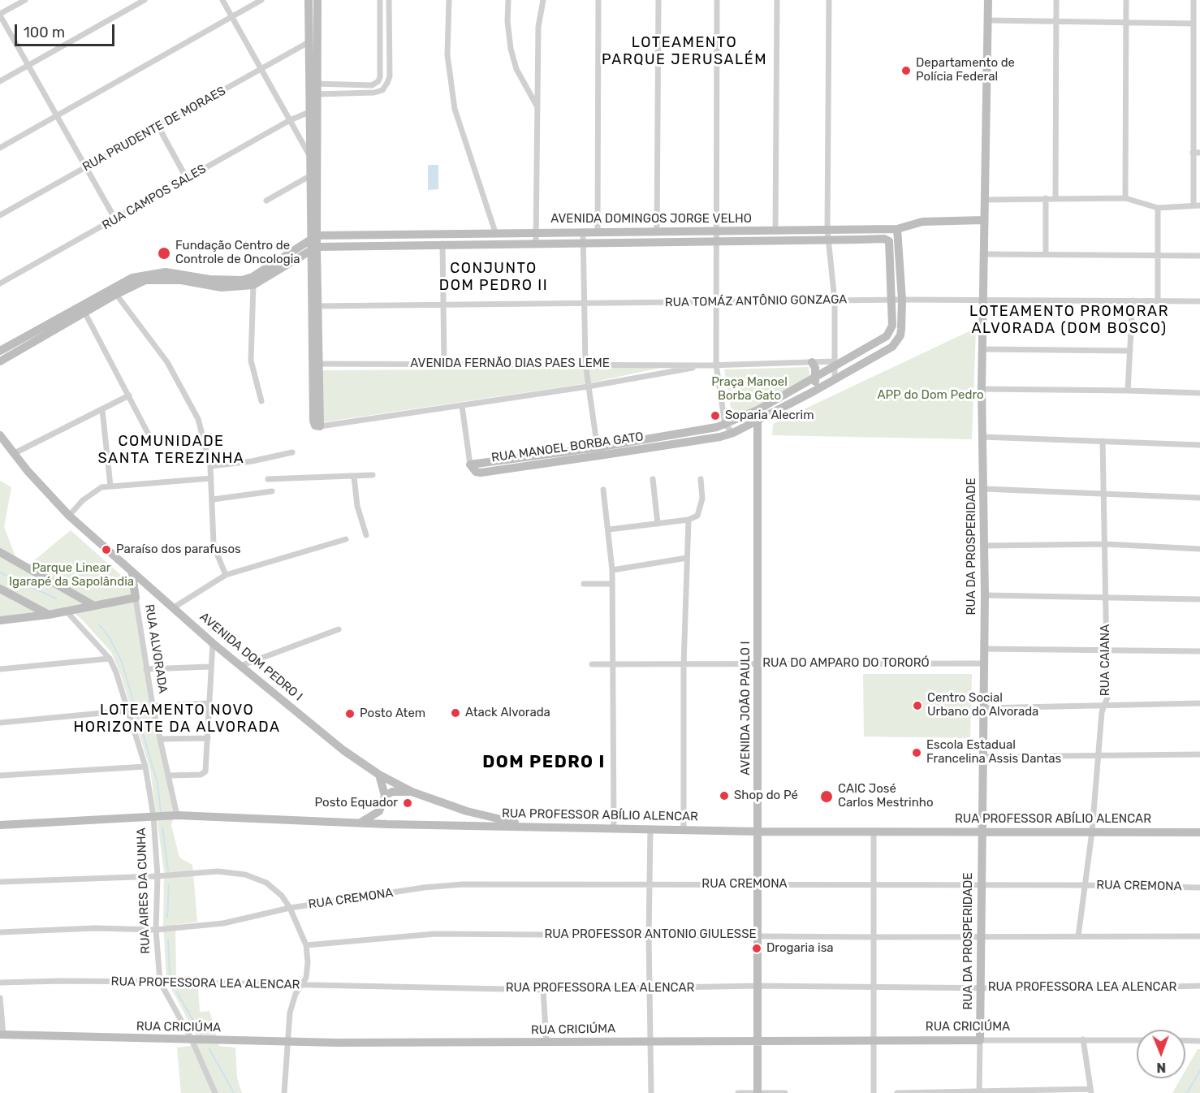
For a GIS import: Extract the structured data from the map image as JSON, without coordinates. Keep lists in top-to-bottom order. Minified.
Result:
{"streets":{"street":["RUA PRUDENTE DE MORAES","RUA CAMPOS SALES","AVENIDA DOMINGOS JORGE VELHO","RUA TOMÁZ ANTÔNIO GONZAGA","AVENIDA FERNÃO DIAS PAES LEME","RUA MANOEL BORBA GATO","RUA DA PROSPERIDADE","RUA ALVORADA","AVENIDA DOM PEDRO I","RUA CAIANA","RUA DO AMPARO DO TORORÓ","AVENIDA JOÃO PAULO I","RUA PROFESSOR ABÍLIO ALENCAR","RUA CREMONA","RUA AIRES DA CUNHA","RUA PROFESSOR ANTONIO GIULESSE","RUA PROFESSORA LEA ALENCAR","RUA CRICIÚMA"]},"crossings":[["AVENIDA DOMINGOS JORGE VELHO","RUA MANOEL BORBA GATO"],["AVENIDA DOMINGOS JORGE VELHO","RUA DA PROSPERIDADE"],["RUA TOMÁZ ANTÔNIO GONZAGA","RUA MANOEL BORBA GATO"],["RUA TOMÁZ ANTÔNIO GONZAGA","RUA DA PROSPERIDADE"],["AVENIDA FERNÃO DIAS PAES LEME","RUA MANOEL BORBA GATO"],["RUA MANOEL BORBA GATO","AVENIDA JOÃO PAULO I"],["RUA DA PROSPERIDADE","RUA DO AMPARO DO TORORÓ"],["RUA DA PROSPERIDADE","RUA PROFESSOR ABÍLIO ALENCAR"],["RUA DA PROSPERIDADE","RUA CREMONA"],["RUA DA PROSPERIDADE","RUA PROFESSOR ANTONIO GIULESSE"],["RUA DA PROSPERIDADE","RUA PROFESSORA LEA ALENCAR"],["RUA DA PROSPERIDADE","RUA CRICIÚMA"],["RUA ALVORADA","AVENIDA DOM PEDRO I"],["RUA ALVORADA","RUA PROFESSOR ABÍLIO ALENCAR"],["AVENIDA DOM PEDRO I","RUA PROFESSOR ABÍLIO ALENCAR"],["RUA CAIANA","RUA PROFESSOR ABÍLIO ALENCAR"],["RUA CAIANA","RUA CREMONA"],["RUA CAIANA","RUA PROFESSOR ANTONIO GIULESSE"],["RUA DO AMPARO DO TORORÓ","AVENIDA JOÃO PAULO I"],["AVENIDA JOÃO PAULO I","RUA PROFESSOR ABÍLIO ALENCAR"],["AVENIDA JOÃO PAULO I","RUA CREMONA"],["AVENIDA JOÃO PAULO I","RUA PROFESSOR ANTONIO GIULESSE"],["AVENIDA JOÃO PAULO I","RUA PROFESSORA LEA ALENCAR"],["AVENIDA JOÃO PAULO I","RUA CRICIÚMA"],["RUA PROFESSOR ABÍLIO ALENCAR","RUA AIRES DA CUNHA"],["RUA CREMONA","RUA AIRES DA CUNHA"],["RUA AIRES DA CUNHA","RUA PROFESSORA LEA ALENCAR"],["RUA AIRES DA CUNHA","RUA CRICIÚMA"]],"districts":["LOTEAMENTO PARQUE JERUSALÉM","CONJUNTO DOM PEDRO II","LOTEAMENTO PROMORAR ALVORADA (DOM BOSCO)","COMUNIDADE SANTA TEREZINHA","LOTEAMENTO NOVO HORIZONTE DA ALVORADA","DOM PEDRO I"],"parks":["Praça Manoel Borba Gato","APP do Dom Pedro","Parque Linear Igarapé da Sapolândia"],"places":["Departamento de Polícia Federal","Fundação Centro de Controle de Oncologia","Soparia Alecrim","Paraíso dos parafusos","Centro Social Urbano do Alvorada","Atack Alvorada","Posto Atem","Escola Estadual Francelina Assis Dantas","Shop do Pé","CAIC José Carlos Mestrinho","Posto Equador","Drogaria isa"],"scale_bar":"100 m","north":"bottom"}
